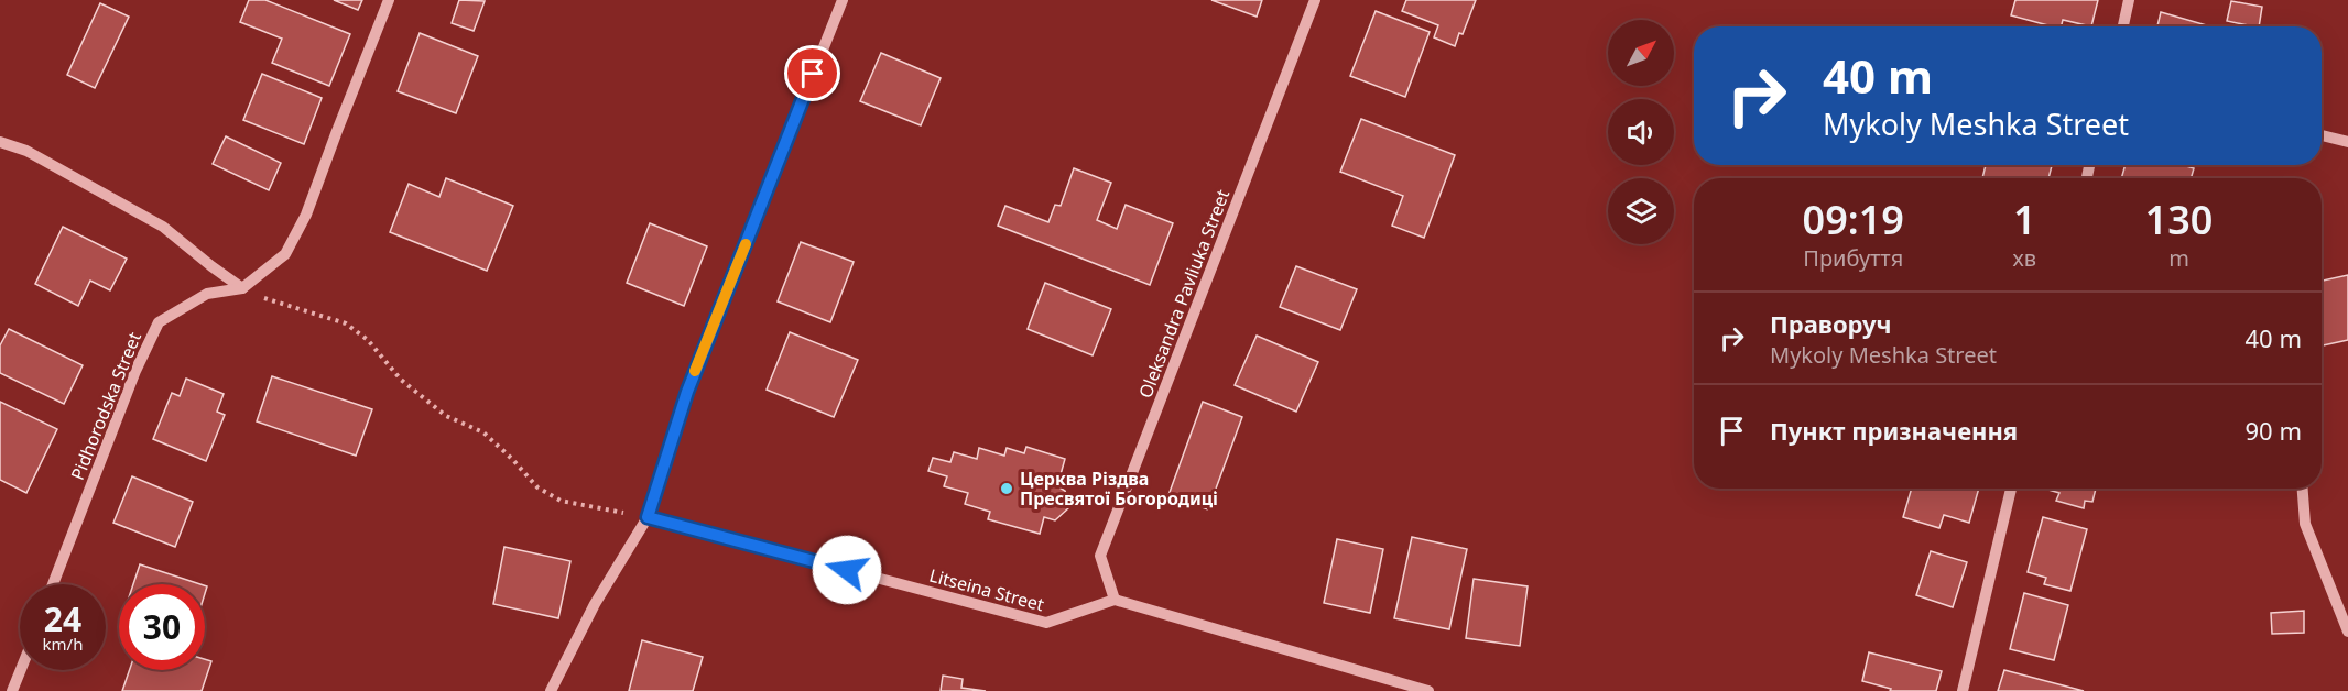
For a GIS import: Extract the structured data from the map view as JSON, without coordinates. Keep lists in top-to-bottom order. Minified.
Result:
{"streets":{"street":["Oleksandra Pavliuka Street","Pidhorodska Street","Litseina Street"]},"crossings":[["Oleksandra Pavliuka Street","Litseina Street"]],"places":["Церква Різдва Пресвятої Богородиці"],"north":"top right","page":{"turn":["40 m","Mykoly Meshka Street"],"eta":["09:19","Прибуття","1","хв","130","m"],"list":[{"name":"Праворуч","note":"Mykoly Meshka Street","value":"40 m"},{"name":"Пункт призначення","value":"90 m"}],"speed":"24 km/h","limit":"30"}}
